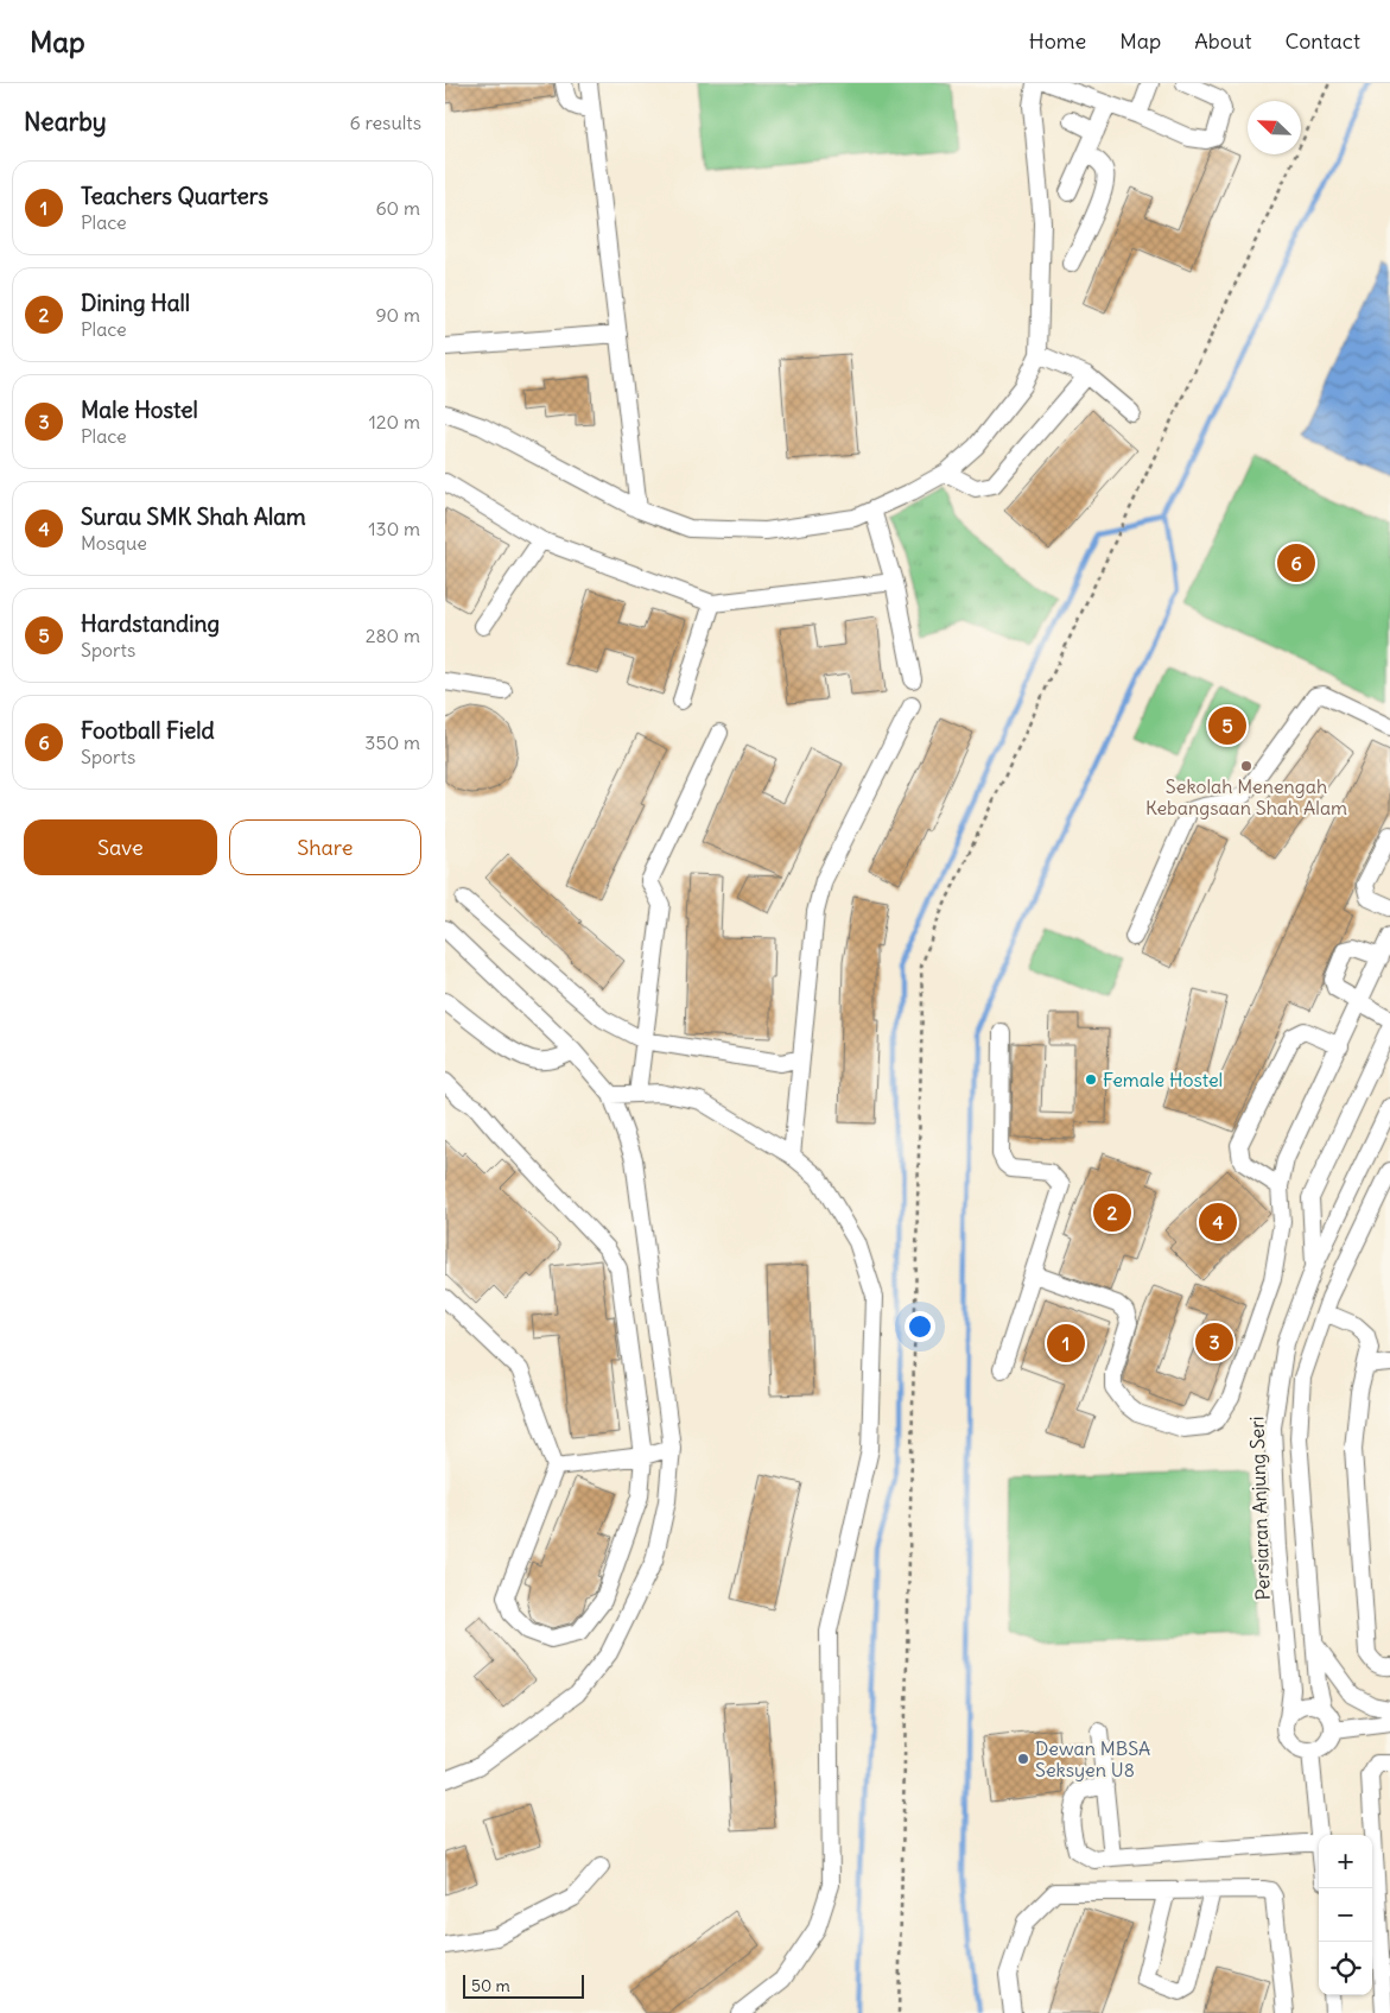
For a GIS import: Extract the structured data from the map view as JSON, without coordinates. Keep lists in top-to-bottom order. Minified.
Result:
{"streets":{"street":["Persiaran Anjung Seri"]},"places":["Sekolah Menengah Kebangsaan Shah Alam","Female Hostel","Dewan MBSA Seksyen U8"],"scale_bar":"50 m","north":"top left","page":{"header":"Map","nav":["Home","Map","About","Contact"],"heading":["Nearby","6 results"],"list":[{"mark":"1","name":"Teachers Quarters","note":"Place","value":"60 m"},{"mark":"2","name":"Dining Hall","note":"Place","value":"90 m"},{"mark":"3","name":"Male Hostel","note":"Place","value":"120 m"},{"mark":"4","name":"Surau SMK Shah Alam","note":"Mosque","value":"130 m"},{"mark":"5","name":"Hardstanding","note":"Sports","value":"280 m"},{"mark":"6","name":"Football Field","note":"Sports","value":"350 m"}],"pins":["6","5","2","4","3","1"],"buttons":["Save","Share"],"map_buttons":["+","−"],"scale":"50 m"}}
